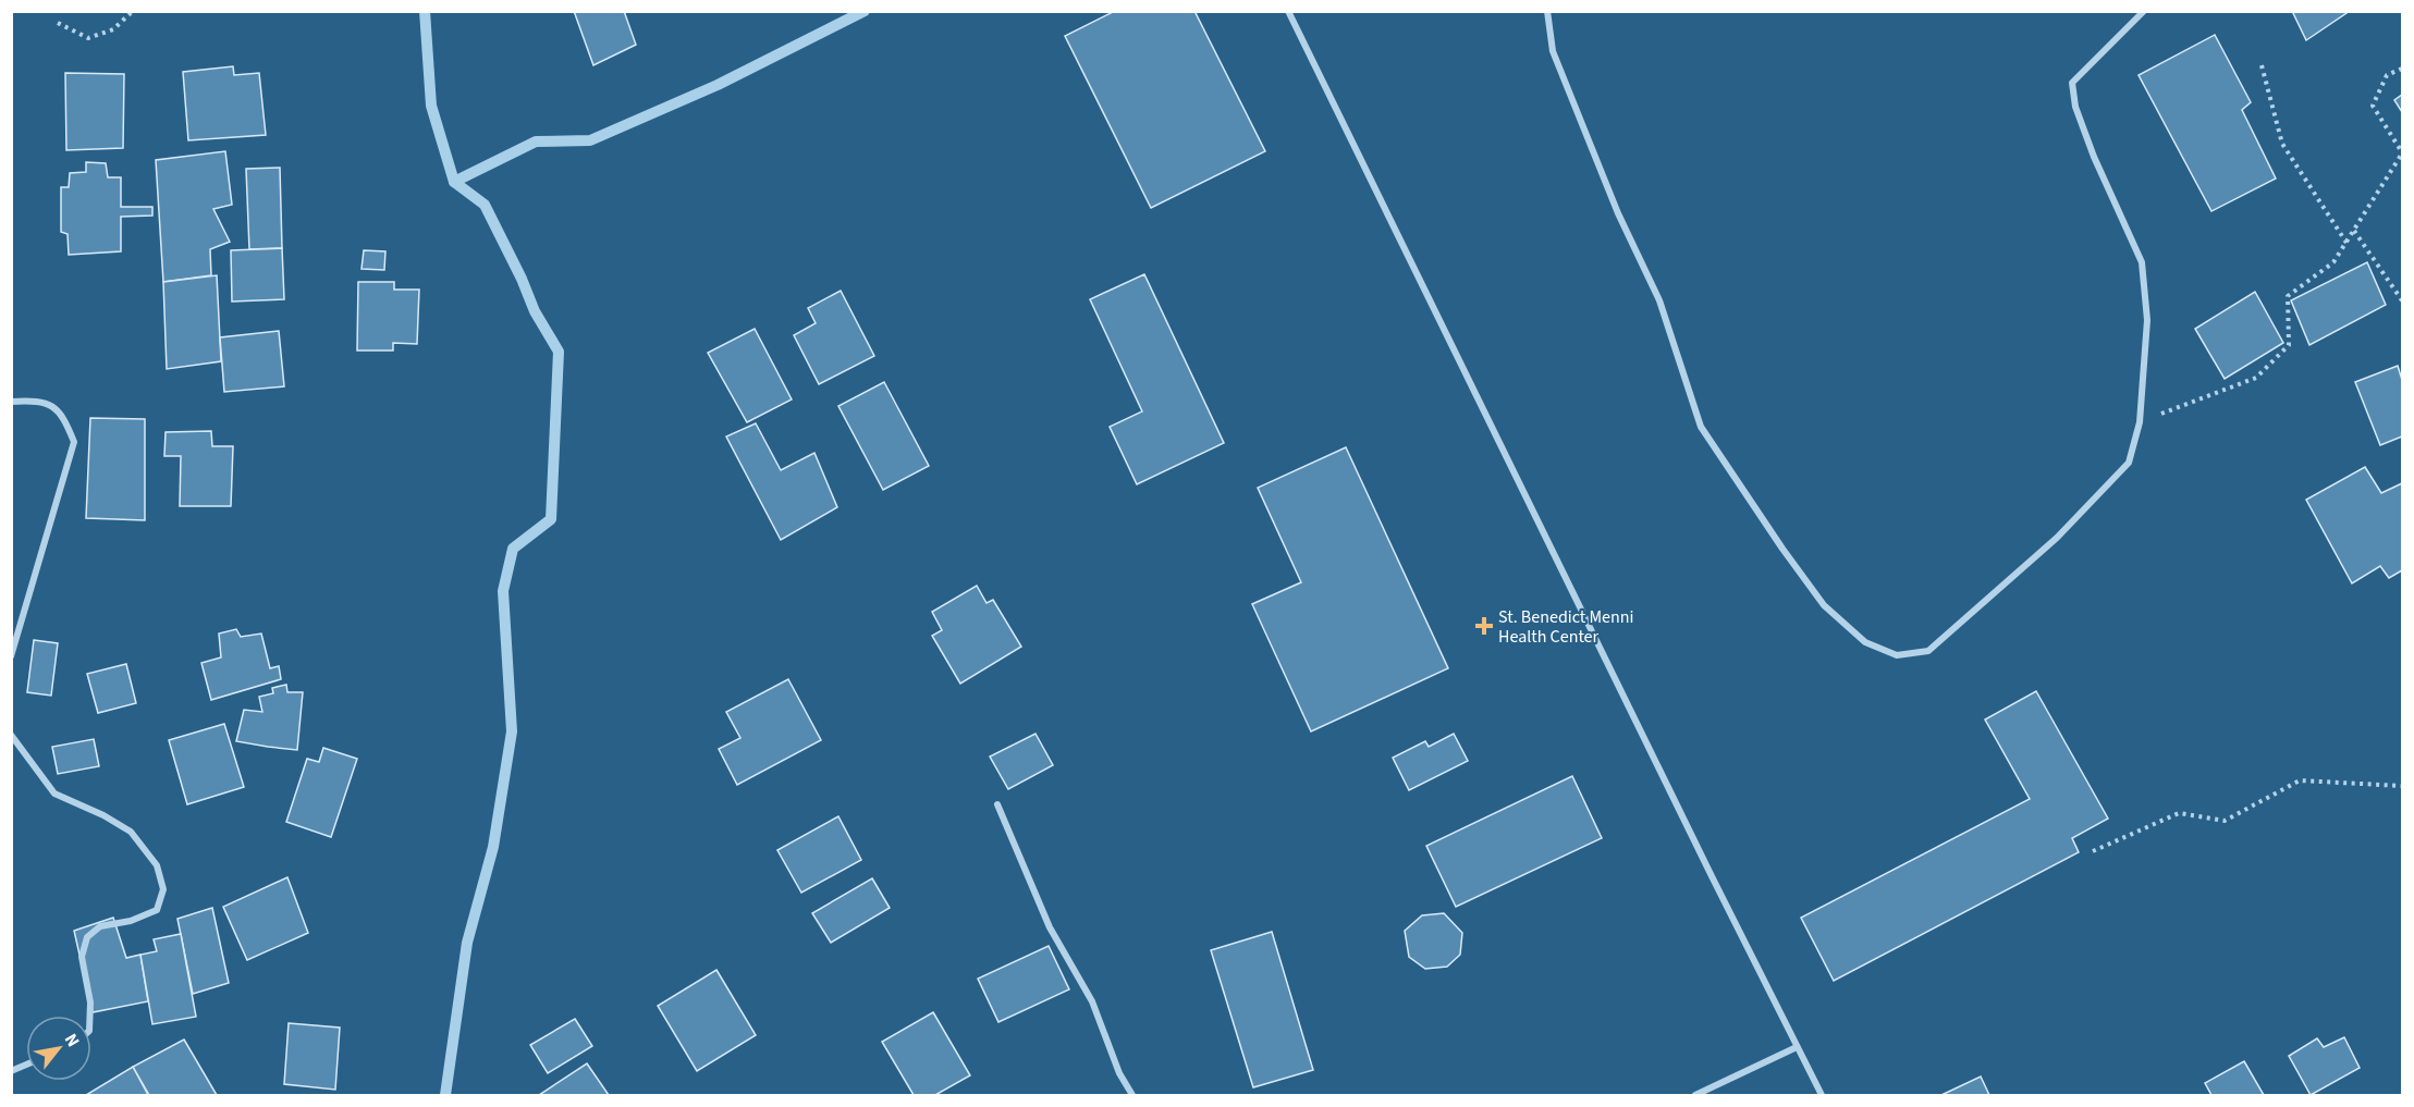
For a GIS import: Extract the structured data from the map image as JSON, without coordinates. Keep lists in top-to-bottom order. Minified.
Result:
{"places":{"health":["St. Benedict Menni Health Center"]},"north":"top right"}
